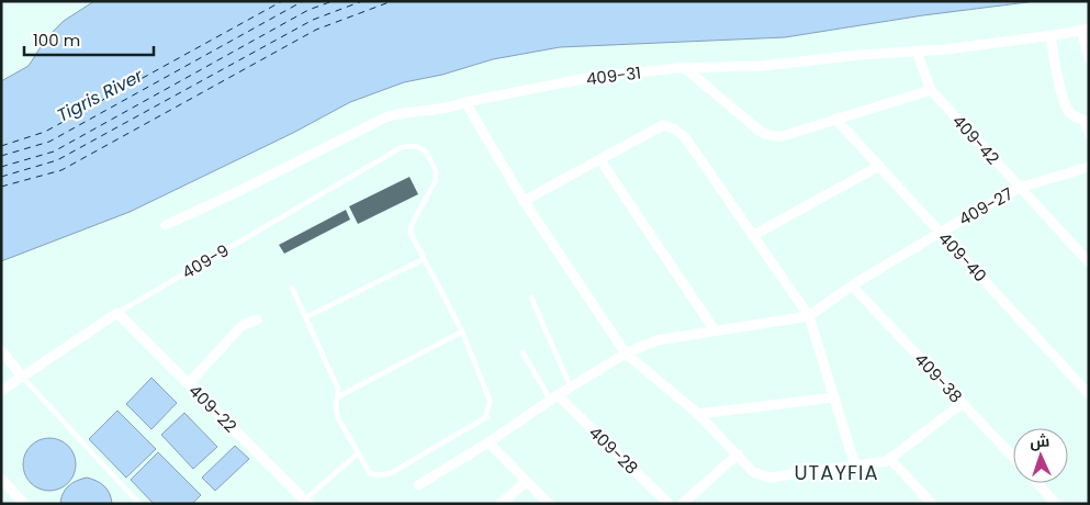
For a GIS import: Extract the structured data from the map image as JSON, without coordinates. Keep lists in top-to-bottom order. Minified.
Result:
{"streets":{"street":["409-31","409-42","409-27","409-40","409-9","409-38","409-22","409-28"]},"crossings":[["409-42","409-27"],["409-27","409-40"],["409-27","409-38"],["409-9","409-22"]],"districts":["UTAYFIA"],"water":["Tigris River"],"scale_bar":"100 m","north":"top"}
